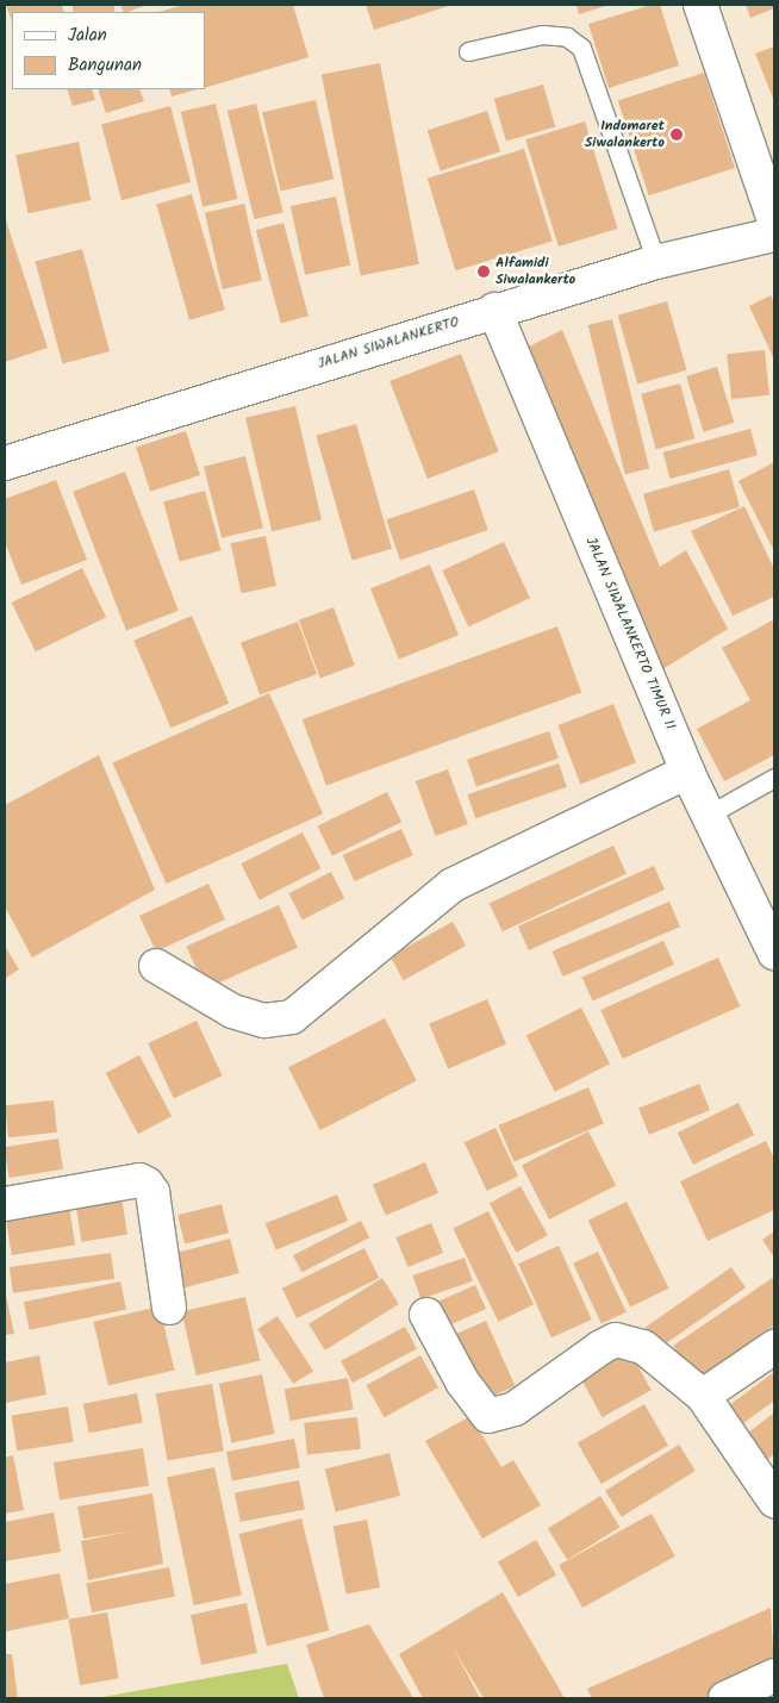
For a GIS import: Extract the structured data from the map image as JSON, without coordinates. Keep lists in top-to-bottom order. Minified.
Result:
{"streets":{"street":["JALAN SIWALANKERTO","JALAN SIWALANKERTO TIMUR II"]},"crossings":[["JALAN SIWALANKERTO","JALAN SIWALANKERTO TIMUR II"]],"places":["Indomaret Siwalankerto","Alfamidi Siwalankerto"],"legend":["Jalan","Bangunan"]}
